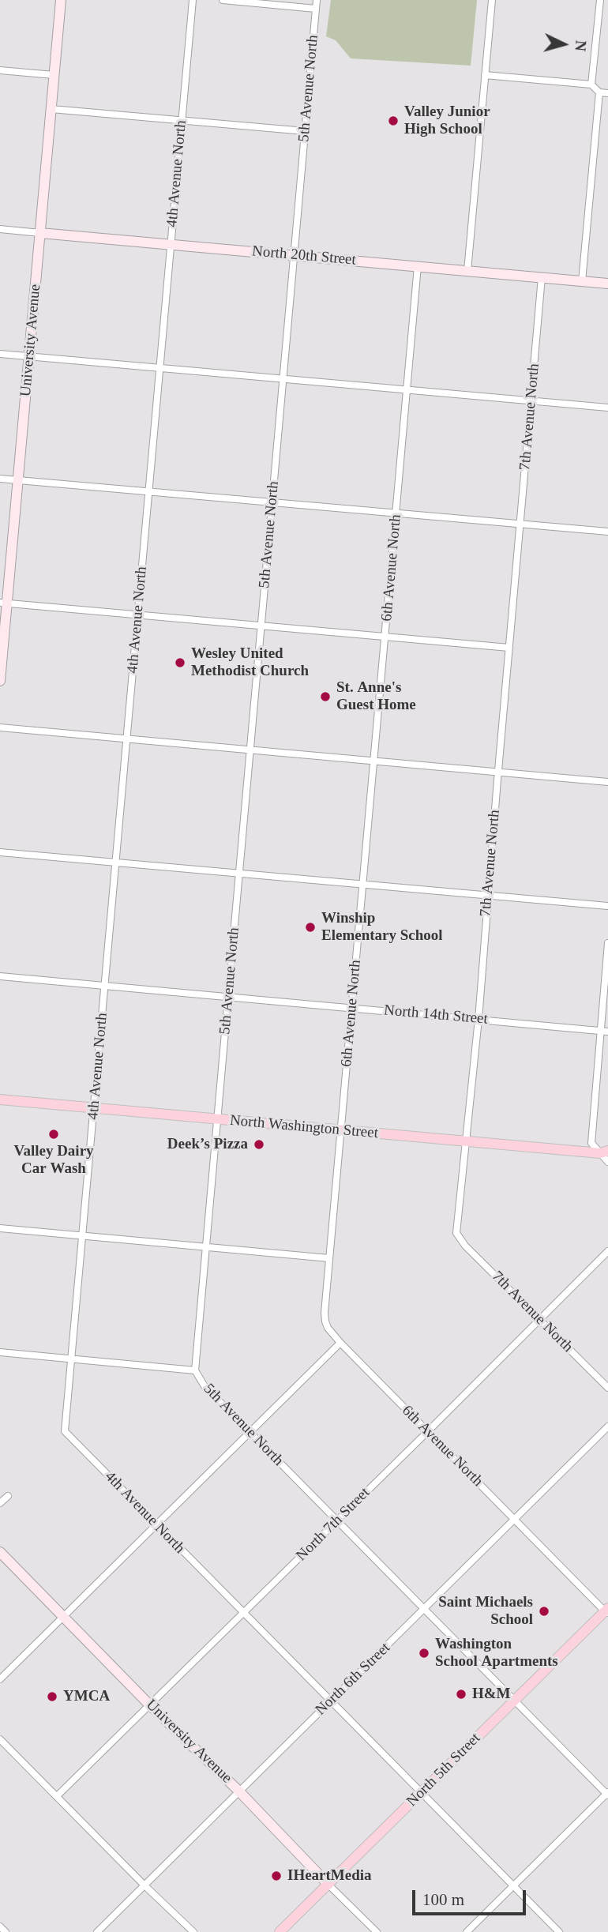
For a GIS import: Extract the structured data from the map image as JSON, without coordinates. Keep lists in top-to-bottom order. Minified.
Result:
{"streets":{"main road":["North Washington Street","North 5th Street"],"street":["5th Avenue North","4th Avenue North","North 20th Street","University Avenue","7th Avenue North","6th Avenue North","North 14th Street","North 7th Street","North 6th Street"]},"crossings":[["5th Avenue North","North 20th Street"],["5th Avenue North","North 14th Street"],["5th Avenue North","North Washington Street"],["5th Avenue North","North 7th Street"],["5th Avenue North","North 6th Street"],["5th Avenue North","North 5th Street"],["4th Avenue North","North 20th Street"],["4th Avenue North","North 14th Street"],["4th Avenue North","North Washington Street"],["4th Avenue North","North 7th Street"],["4th Avenue North","North 6th Street"],["4th Avenue North","North 5th Street"],["North 20th Street","University Avenue"],["North 20th Street","7th Avenue North"],["North 20th Street","6th Avenue North"],["University Avenue","North 7th Street"],["University Avenue","North 6th Street"],["University Avenue","North 5th Street"],["7th Avenue North","North 14th Street"],["7th Avenue North","North Washington Street"],["7th Avenue North","North 7th Street"],["6th Avenue North","North 14th Street"],["6th Avenue North","North Washington Street"],["6th Avenue North","North 7th Street"],["6th Avenue North","North 6th Street"],["6th Avenue North","North 5th Street"]],"places":["Valley Junior High School","Wesley United Methodist Church","St. Anne's Guest Home","Winship Elementary School","Valley Dairy Car Wash","Deek’s Pizza","Saint Michaels School","Washington School Apartments","H&M","YMCA","IHeartMedia"],"scale_bar":"100 m","north":"right"}
